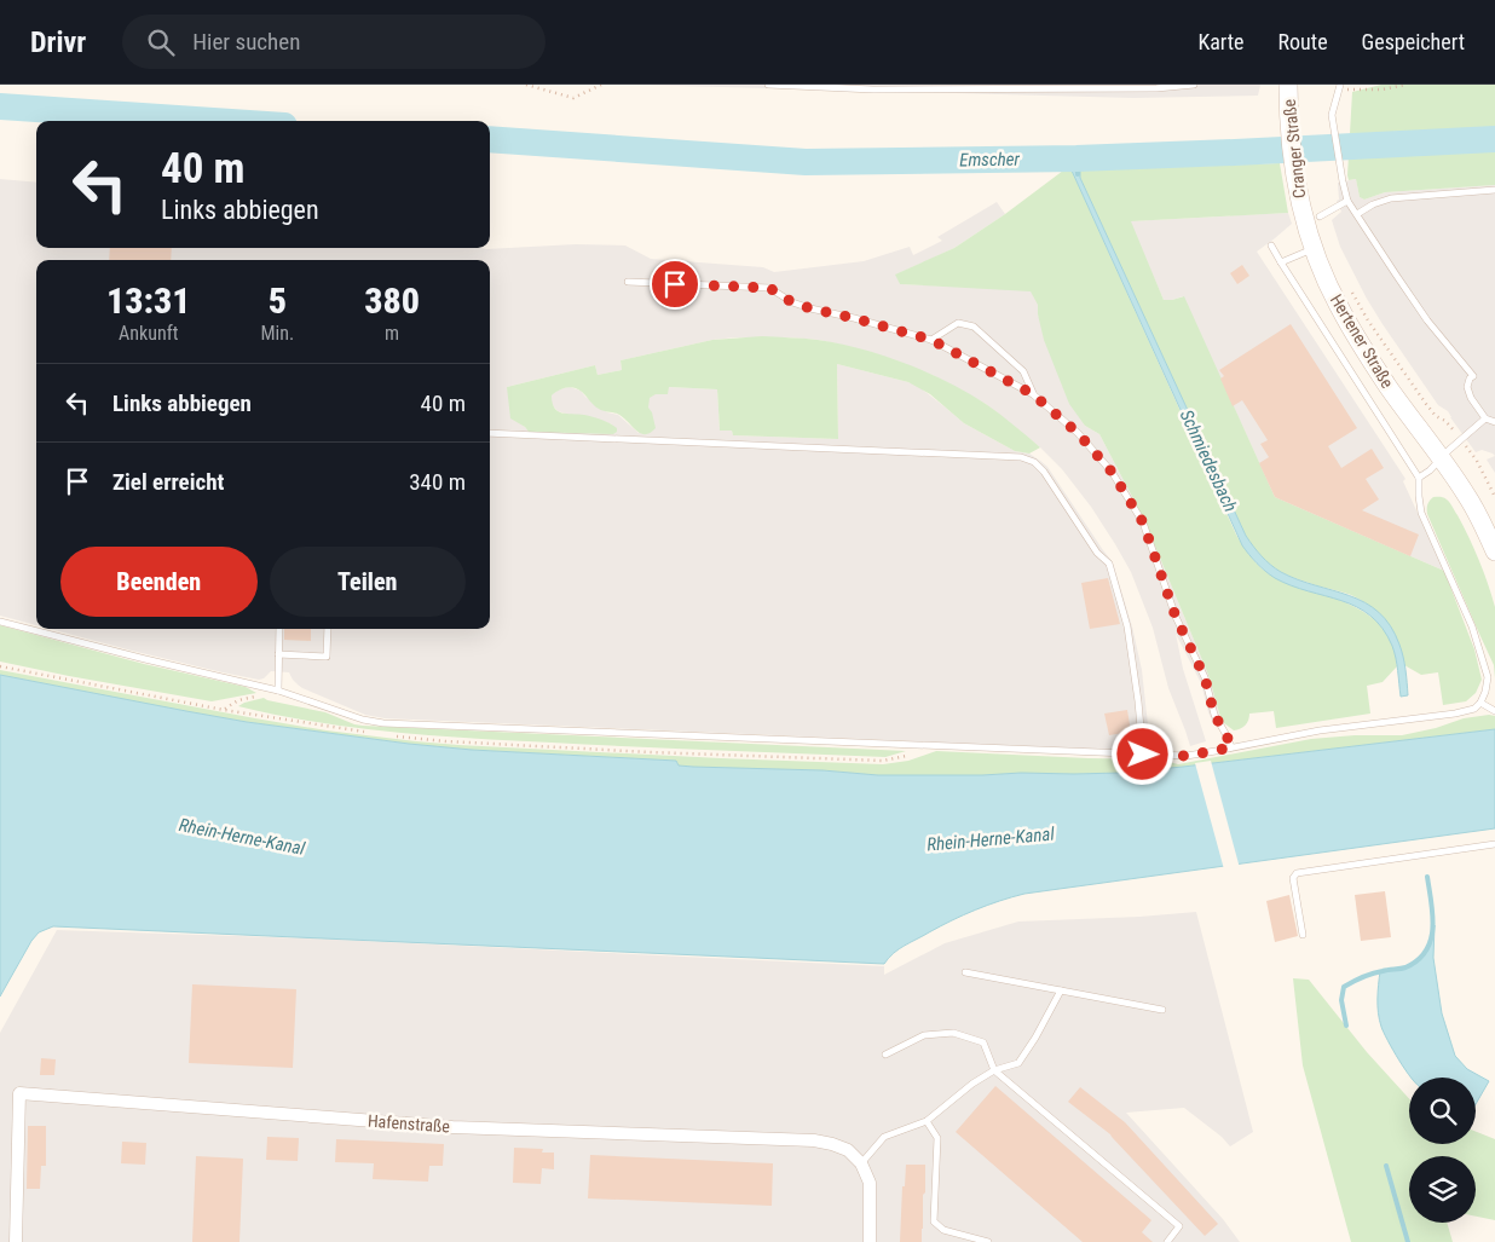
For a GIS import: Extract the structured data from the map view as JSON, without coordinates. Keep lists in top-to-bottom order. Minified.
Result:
{"streets":{"main road":["Cranger Straße","Hertener Straße"],"street":["Hafenstraße"]},"crossings":[["Cranger Straße","Hertener Straße"]],"water":["Emscher","Schmiedesbach","Rhein-Herne-Kanal"],"page":{"header":"Drivr","search":"Hier suchen","nav":["Karte","Route","Gespeichert"],"turn":["40 m","Links abbiegen"],"eta":["13:31","Ankunft","5","Min.","380","m"],"list":[{"name":"Links abbiegen","value":"40 m"},{"name":"Ziel erreicht","value":"340 m"}],"buttons":["Beenden","Teilen"]}}
